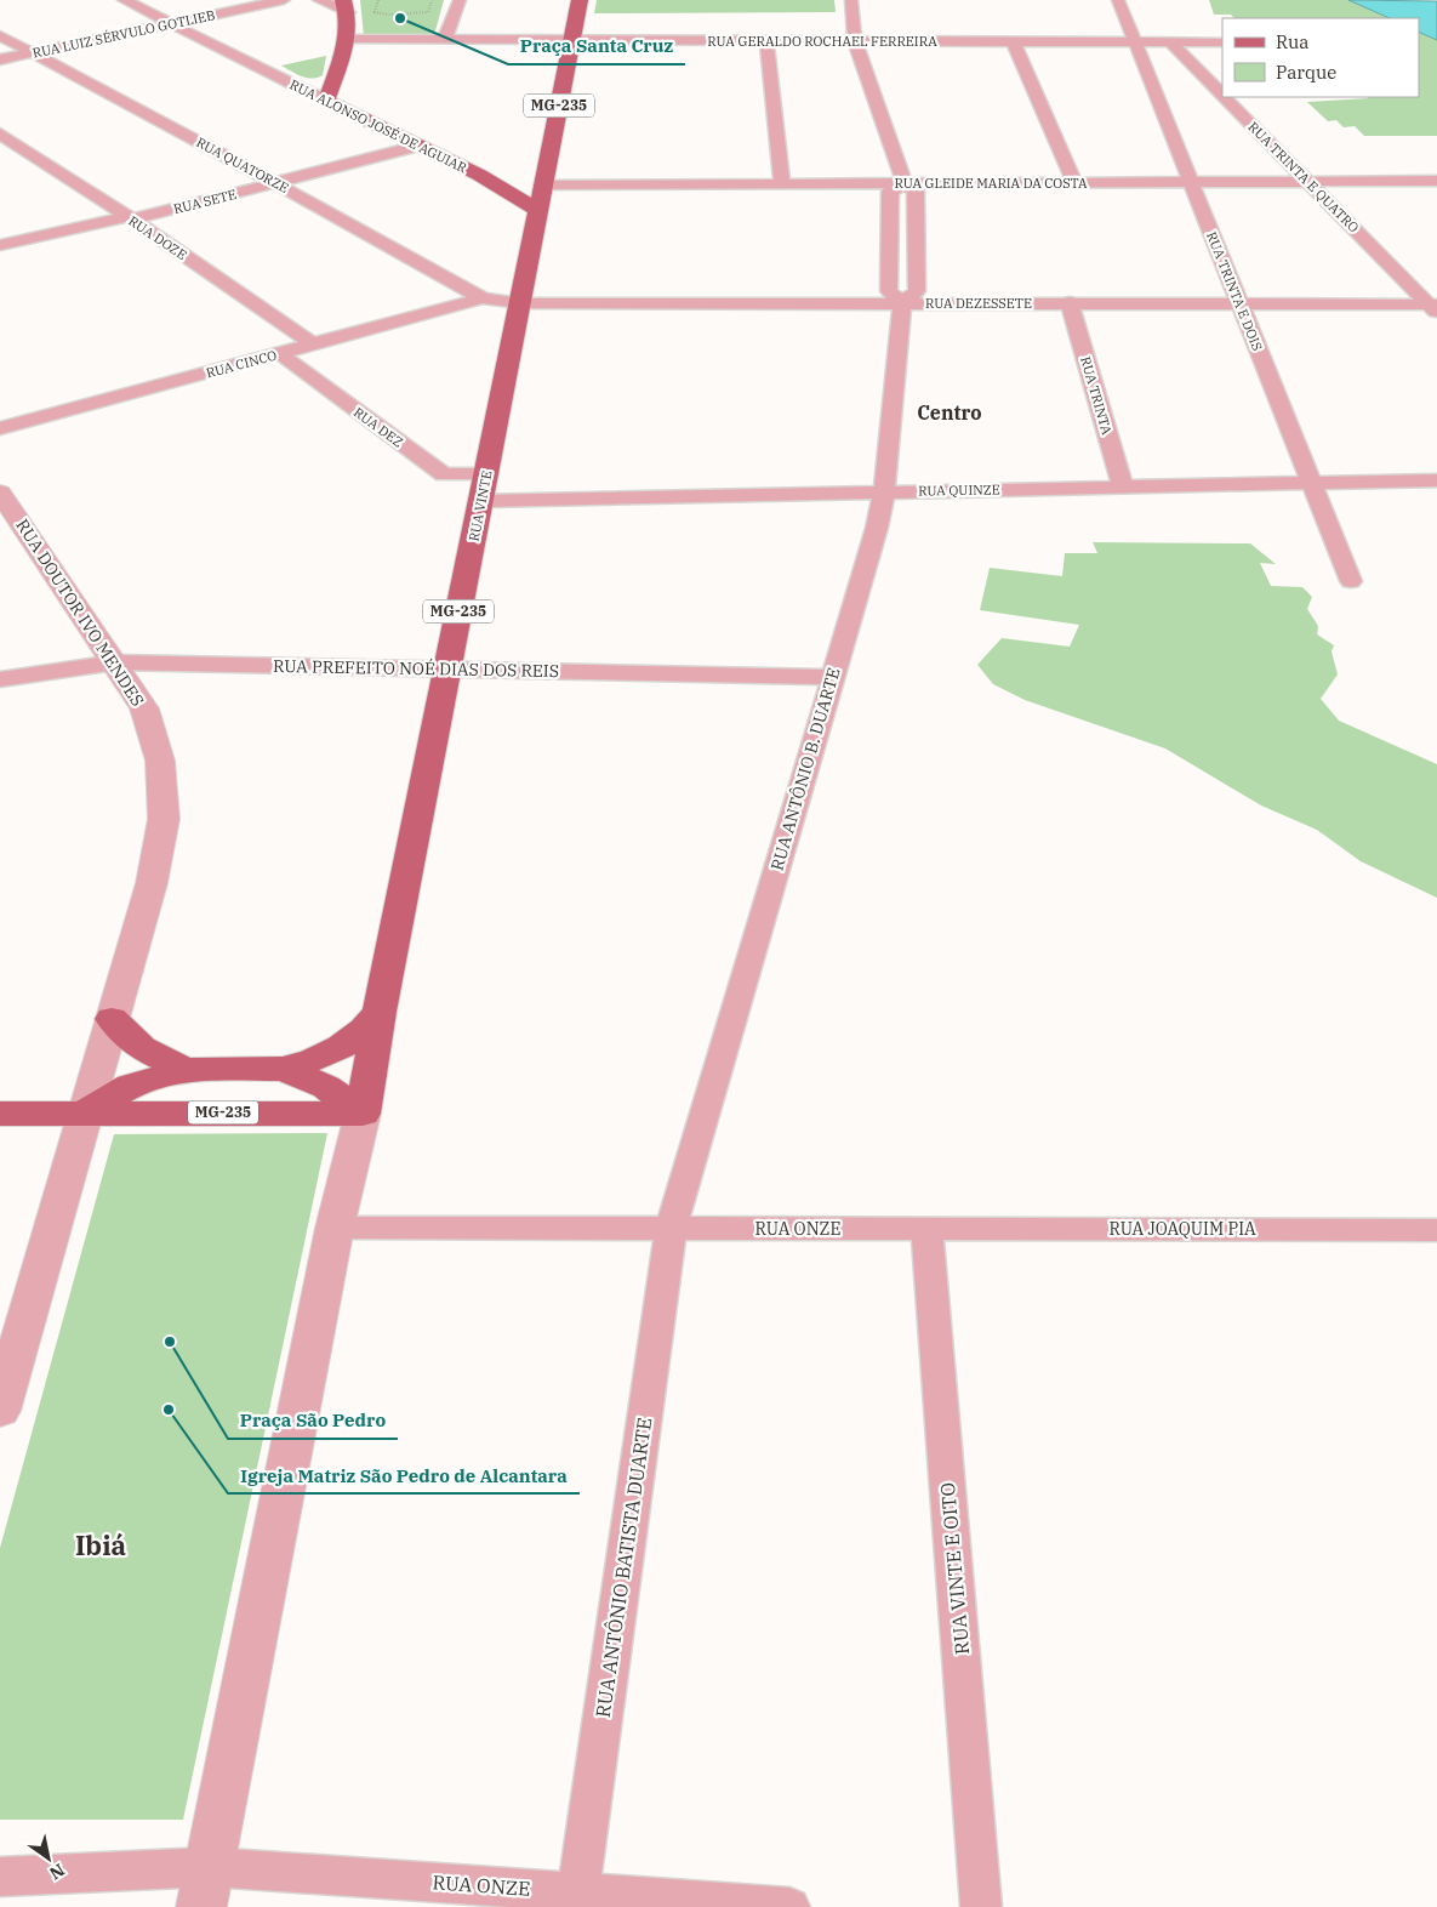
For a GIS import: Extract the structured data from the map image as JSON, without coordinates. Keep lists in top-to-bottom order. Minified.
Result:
{"streets":{"main road":["MG-235","RUA ALONSO JOSÉ DE AGUIAR","RUA VINTE"],"street":["RUA LUIZ SÉRVULO GOTLIEB","RUA GERALDO ROCHAEL FERREIRA","RUA QUATORZE","RUA TRINTA E QUATRO","RUA GLEIDE MARIA DA COSTA","RUA SETE","RUA DOZE","RUA TRINTA E DOIS","RUA DEZESSETE","RUA CINCO","RUA TRINTA","RUA DEZ","RUA QUINZE","RUA DOUTOR IVO MENDES","RUA PREFEITO NOÉ DIAS DOS REIS","RUA ANTÔNIO B. DUARTE","RUA ONZE","RUA JOAQUIM PIA","RUA ANTÔNIO BATISTA DUARTE","RUA VINTE E OITO"]},"crossings":[["RUA LUIZ SÉRVULO GOTLIEB","RUA ALONSO JOSÉ DE AGUIAR"],["RUA LUIZ SÉRVULO GOTLIEB","RUA QUATORZE"],["RUA GERALDO ROCHAEL FERREIRA","RUA TRINTA E QUATRO"],["RUA GERALDO ROCHAEL FERREIRA","RUA TRINTA E DOIS"],["RUA GERALDO ROCHAEL FERREIRA","RUA VINTE"],["RUA GERALDO ROCHAEL FERREIRA","RUA ANTÔNIO B. DUARTE"],["MG-235","RUA VINTE"],["MG-235","RUA DOUTOR IVO MENDES"],["RUA ALONSO JOSÉ DE AGUIAR","RUA GLEIDE MARIA DA COSTA"],["RUA ALONSO JOSÉ DE AGUIAR","RUA SETE"],["RUA ALONSO JOSÉ DE AGUIAR","RUA VINTE"],["RUA QUATORZE","RUA SETE"],["RUA QUATORZE","RUA DEZESSETE"],["RUA QUATORZE","RUA CINCO"],["RUA TRINTA E QUATRO","RUA GLEIDE MARIA DA COSTA"],["RUA TRINTA E QUATRO","RUA DEZESSETE"],["RUA GLEIDE MARIA DA COSTA","RUA TRINTA E DOIS"],["RUA GLEIDE MARIA DA COSTA","RUA VINTE"],["RUA GLEIDE MARIA DA COSTA","RUA ANTÔNIO B. DUARTE"],["RUA SETE","RUA DOZE"],["RUA DOZE","RUA CINCO"],["RUA TRINTA E DOIS","RUA DEZESSETE"],["RUA TRINTA E DOIS","RUA QUINZE"],["RUA DEZESSETE","RUA CINCO"],["RUA DEZESSETE","RUA TRINTA"],["RUA DEZESSETE","RUA VINTE"],["RUA DEZESSETE","RUA ANTÔNIO B. DUARTE"],["RUA CINCO","RUA DEZ"],["RUA TRINTA","RUA QUINZE"],["RUA DEZ","RUA VINTE"],["RUA QUINZE","RUA VINTE"],["RUA QUINZE","RUA ANTÔNIO B. DUARTE"],["RUA VINTE","RUA PREFEITO NOÉ DIAS DOS REIS"],["RUA DOUTOR IVO MENDES","RUA PREFEITO NOÉ DIAS DOS REIS"],["RUA PREFEITO NOÉ DIAS DOS REIS","RUA ANTÔNIO B. DUARTE"],["RUA ANTÔNIO B. DUARTE","RUA ONZE"],["RUA ANTÔNIO B. DUARTE","RUA ANTÔNIO BATISTA DUARTE"],["RUA ONZE","RUA JOAQUIM PIA"],["RUA ONZE","RUA ANTÔNIO BATISTA DUARTE"],["RUA ONZE","RUA VINTE E OITO"],["RUA JOAQUIM PIA","RUA VINTE E OITO"]],"districts":["Centro","Ibiá"],"places":["Praça Santa Cruz","Praça São Pedro","Igreja Matriz São Pedro de Alcantara"],"legend":["Rua","Parque"],"north":"bottom right"}
